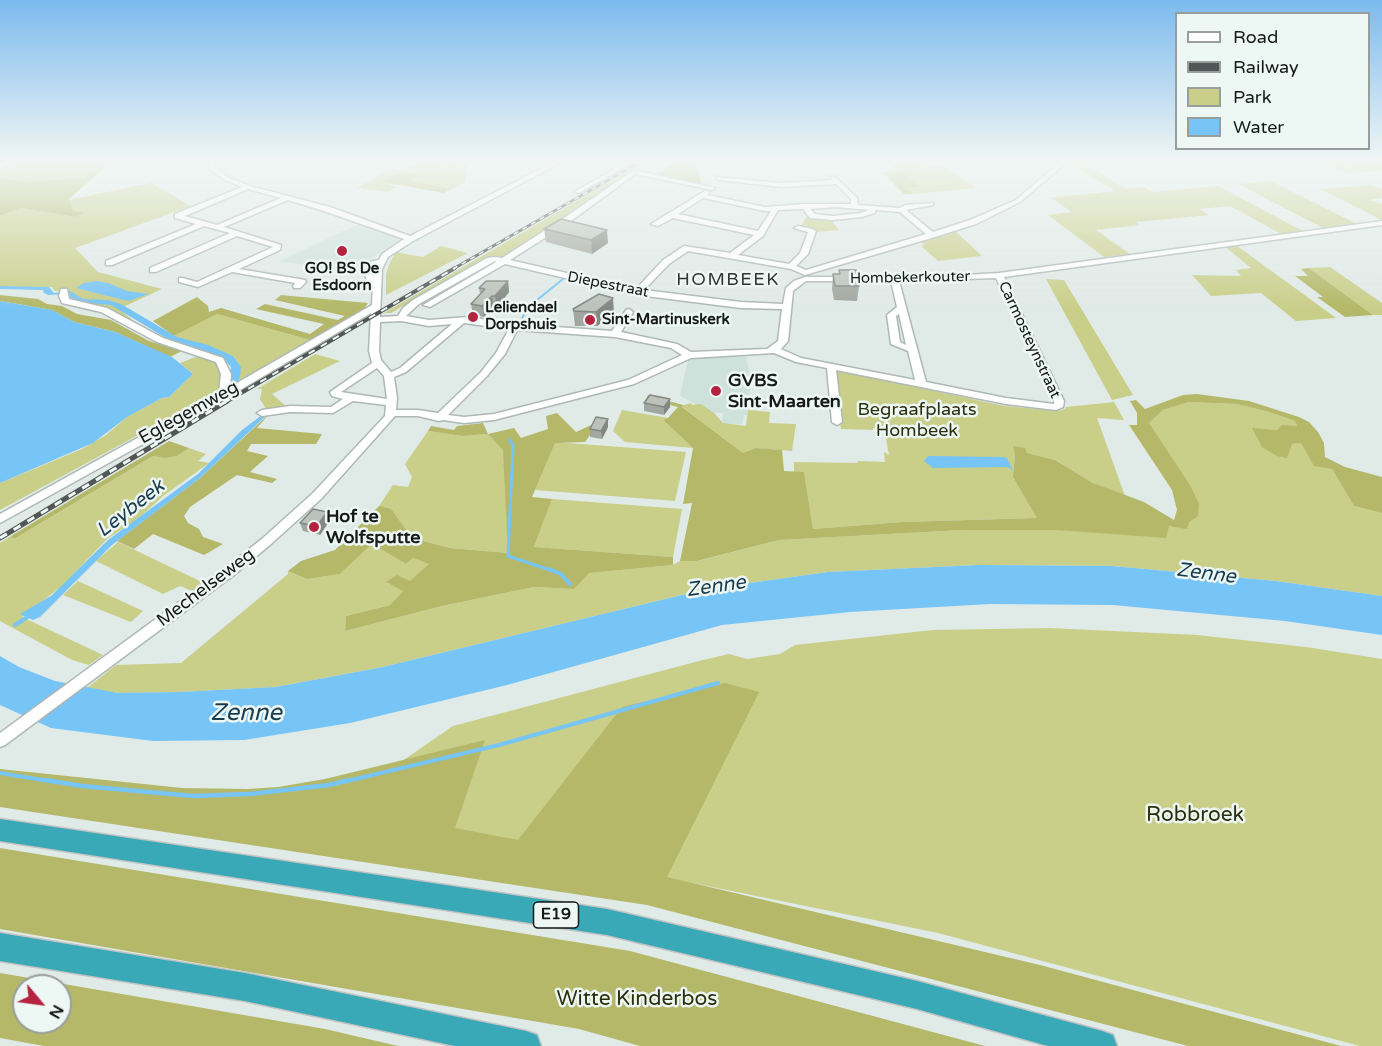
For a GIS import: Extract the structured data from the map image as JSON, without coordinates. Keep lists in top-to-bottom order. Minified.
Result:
{"streets":{"highway":["E19"],"street":["Hombekerkouter","Diepestraat","Carmosteynstraat","Eglegemweg","Mechelseweg"]},"crossings":[["Hombekerkouter","Carmosteynstraat"]],"districts":["HOMBEEK"],"water":["Leybeek","Zenne"],"parks":["Begraafplaats Hombeek","Robbroek","Witte Kinderbos"],"places":["GO! BS De Esdoorn","Leliendael Dorpshuis","Sint-Martinuskerk","GVBS Sint-Maarten","Hof te Wolfsputte"],"legend":["Road","Railway","Park","Water"],"north":"bottom right"}
